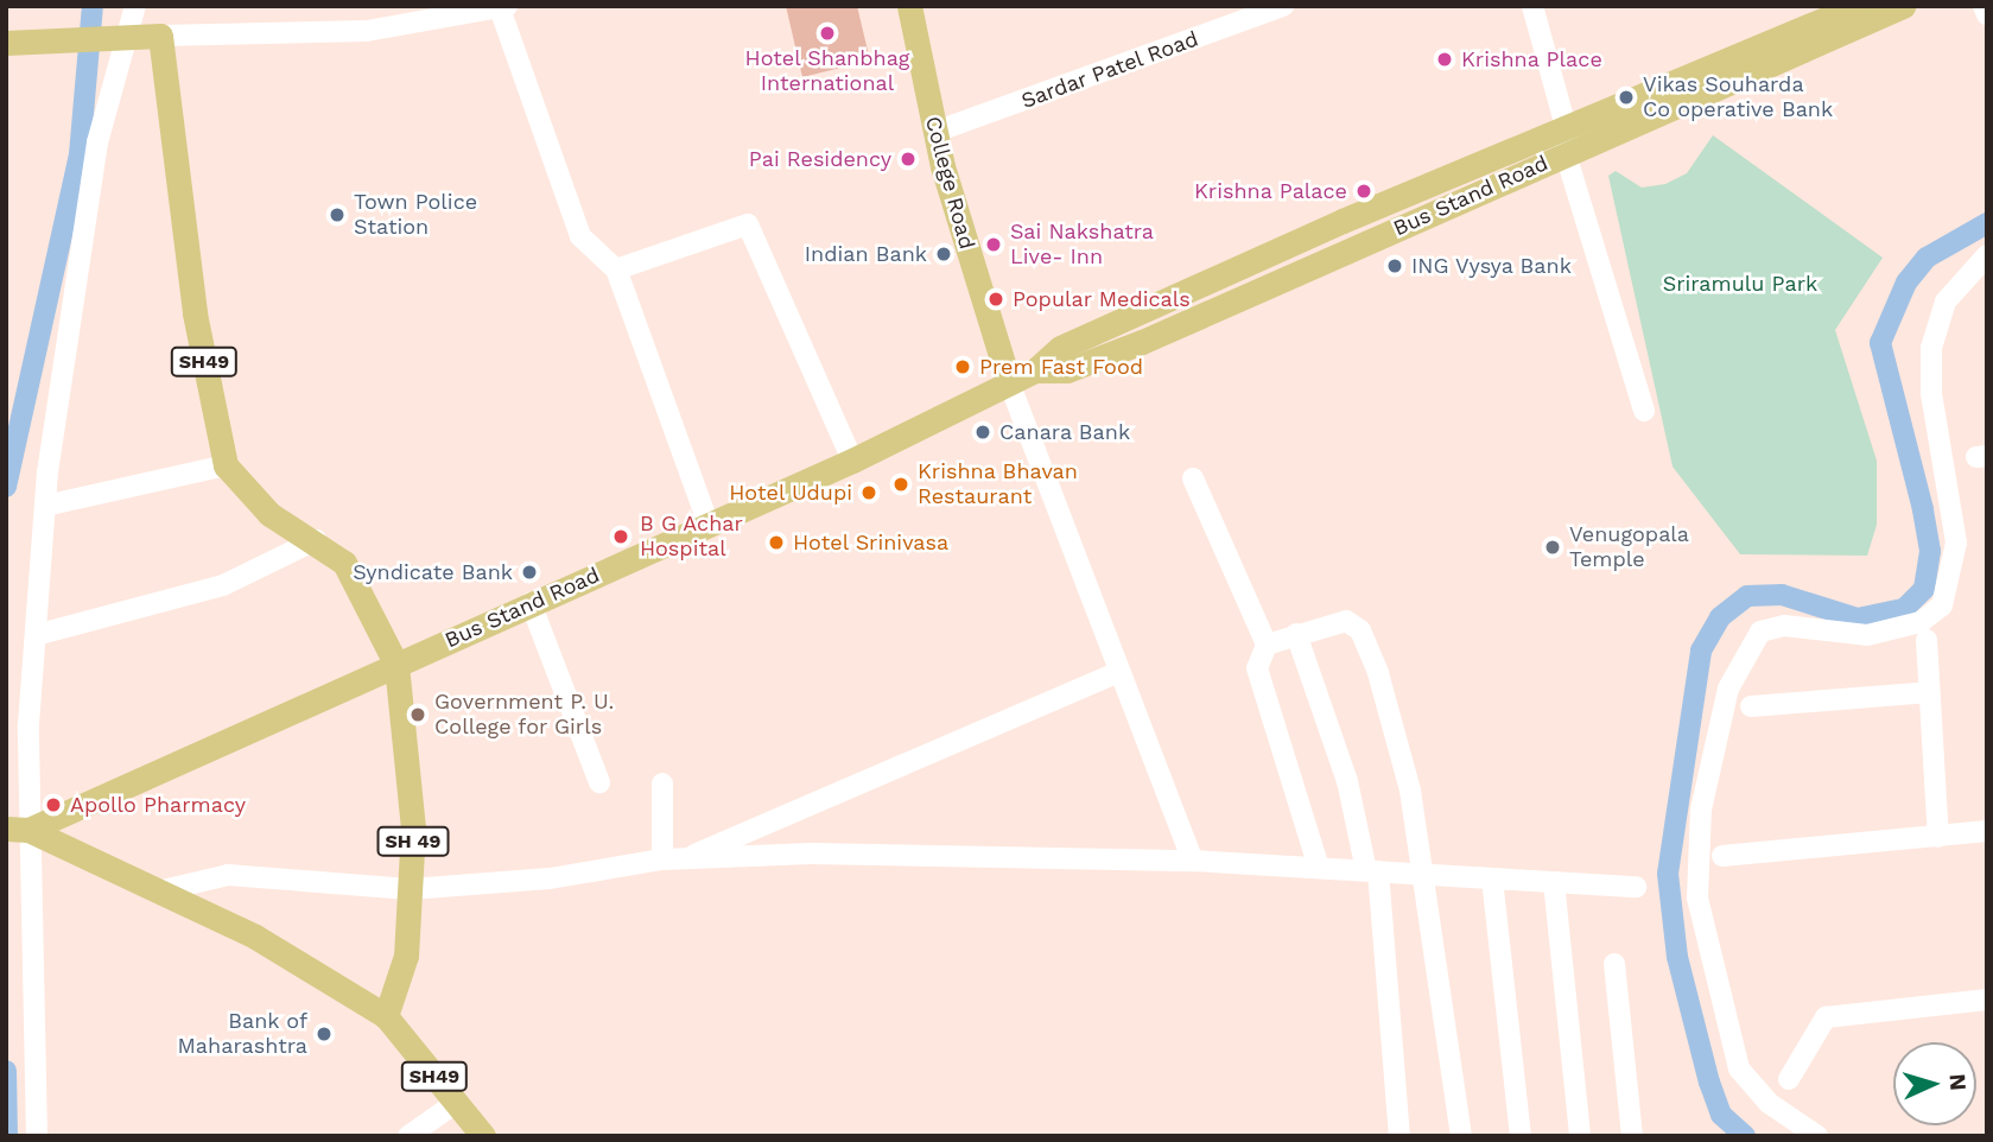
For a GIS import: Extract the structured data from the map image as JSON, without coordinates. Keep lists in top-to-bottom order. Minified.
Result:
{"streets":{"main road":["College Road","Bus Stand Road","SH49","SH 49"],"street":["Sardar Patel Road"]},"crossings":[["Sardar Patel Road","College Road"],["College Road","Bus Stand Road"],["Bus Stand Road","SH 49"],["SH49","SH 49"]],"parks":["Sriramulu Park"],"places":["Hotel Shanbhag International","Krishna Place","Vikas Souharda Co operative Bank","Pai Residency","Krishna Palace","Town Police Station","Sai Nakshatra Live- Inn","Indian Bank","ING Vysya Bank","Popular Medicals","Prem Fast Food","Canara Bank","Krishna Bhavan Restaurant","Hotel Udupi","B G Achar Hospital","Hotel Srinivasa","Venugopala Temple","Syndicate Bank","Government P. U. College for Girls","Apollo Pharmacy","Bank of Maharashtra"],"north":"right"}
